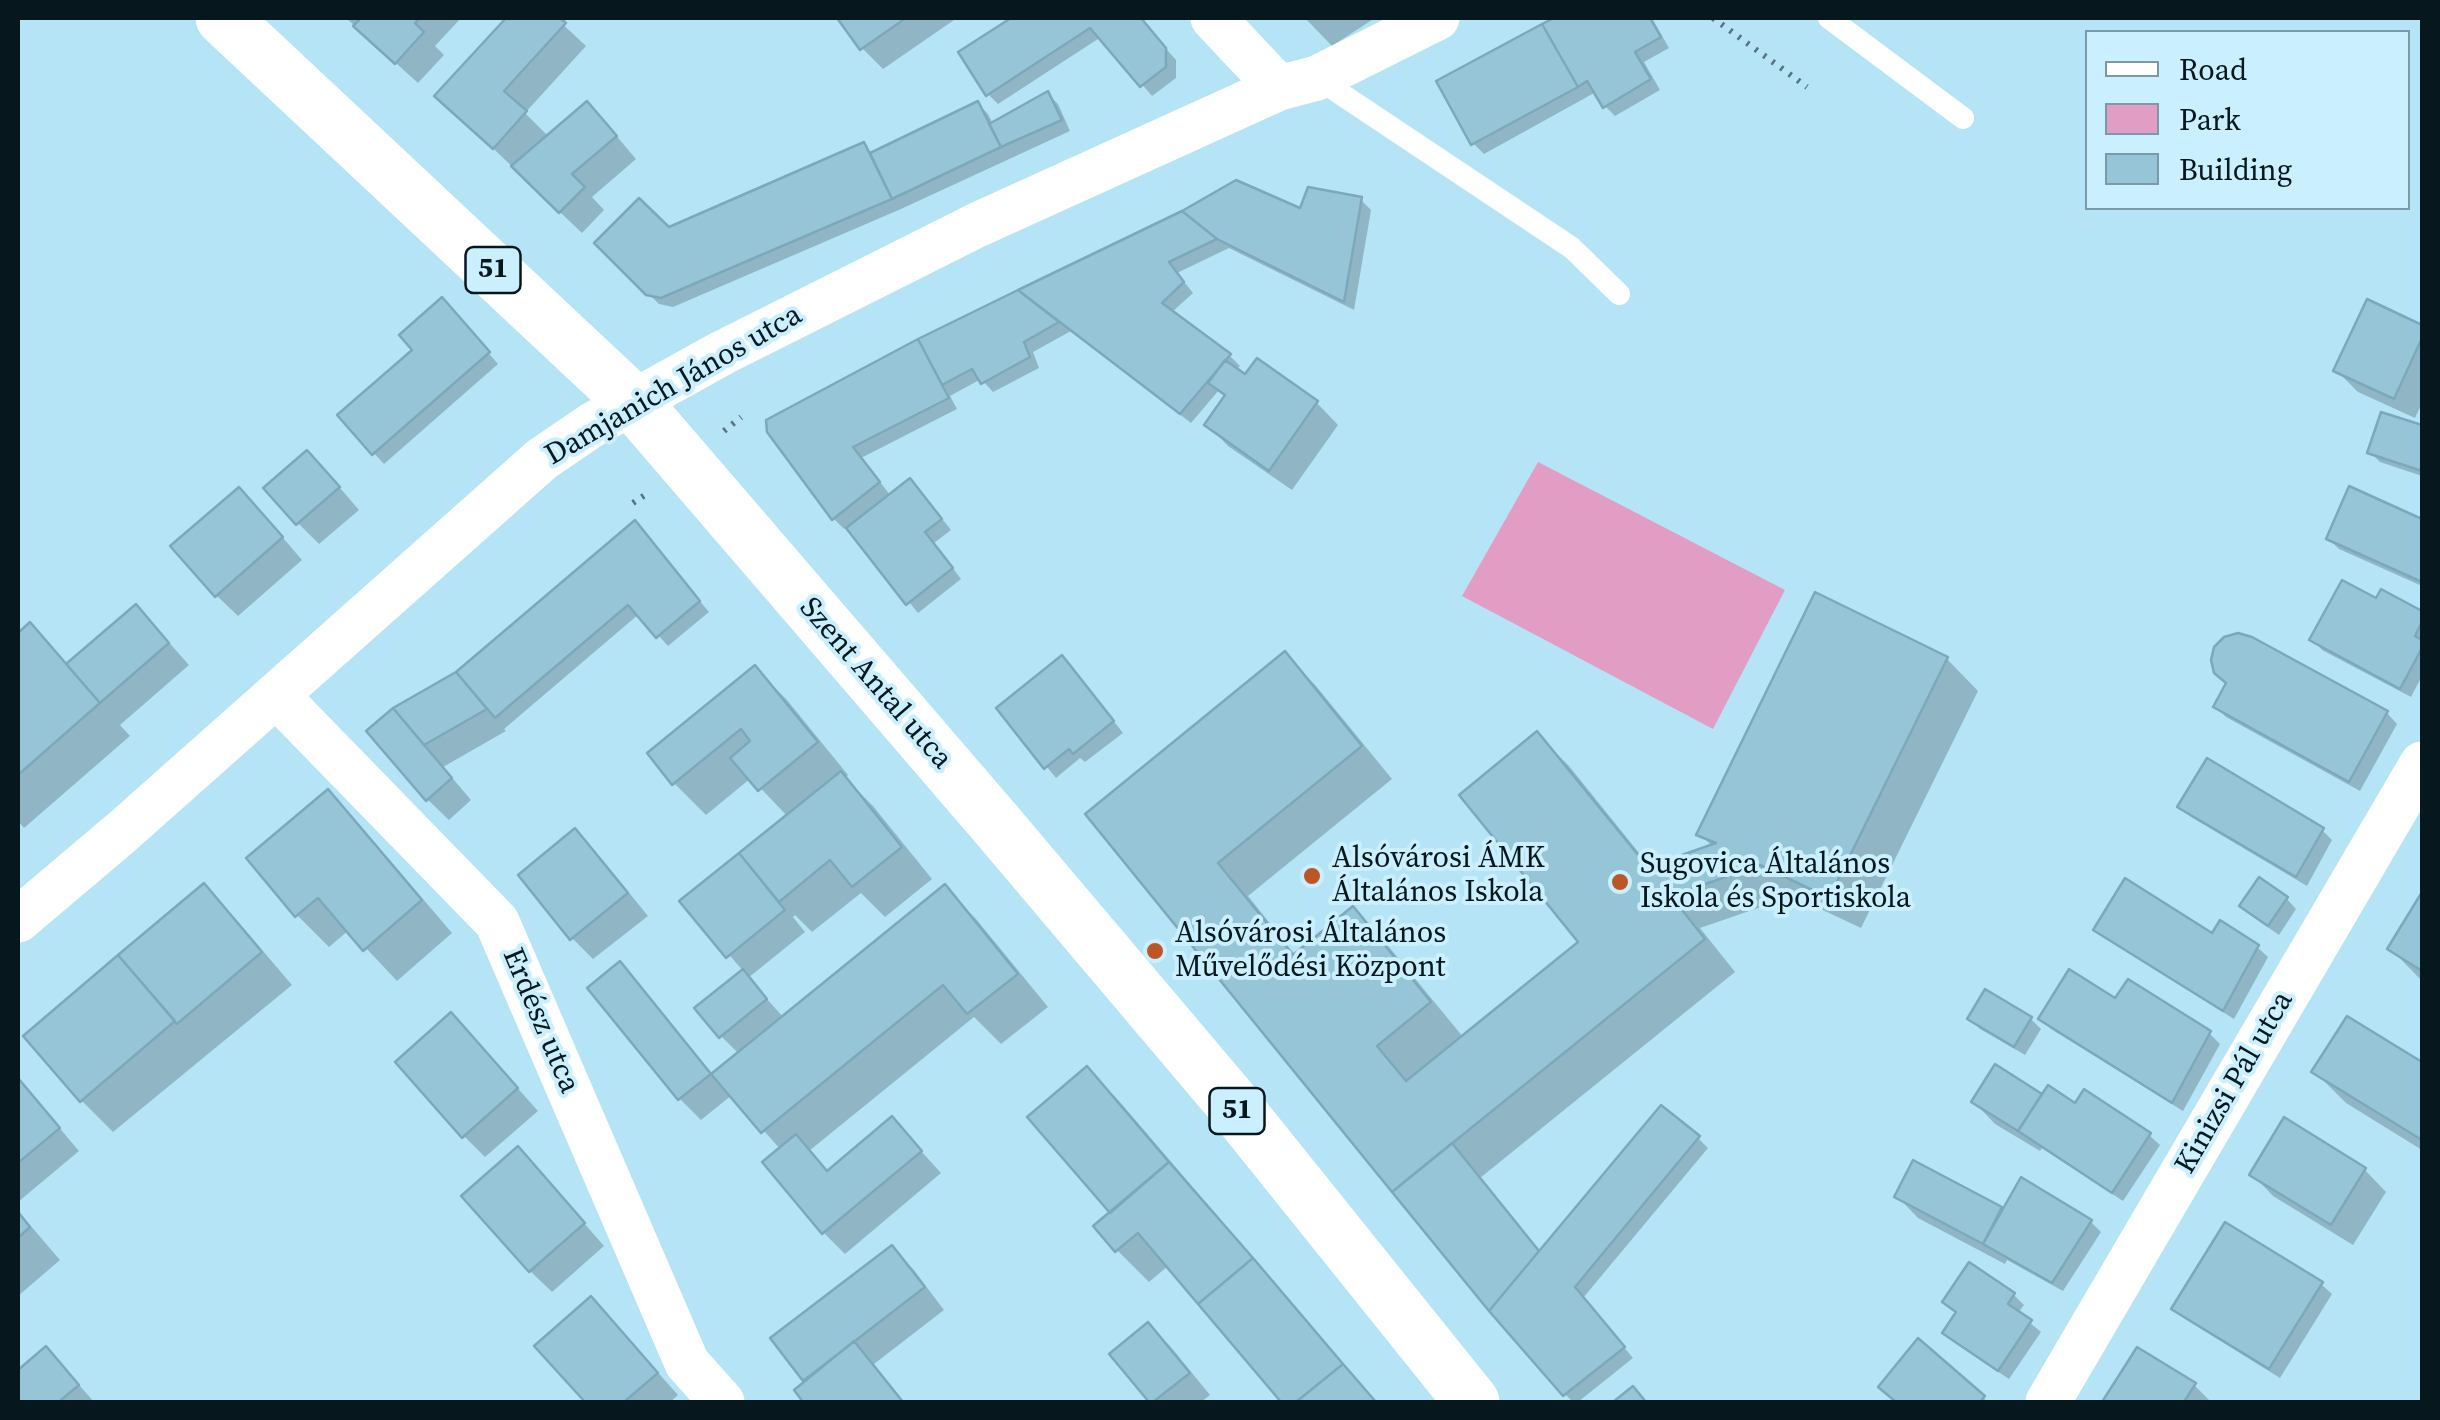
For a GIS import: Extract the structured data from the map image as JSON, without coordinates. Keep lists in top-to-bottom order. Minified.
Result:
{"streets":{"main road":["51","Szent Antal utca"],"street":["Damjanich János utca","Erdész utca","Kinizsi Pál utca"]},"crossings":[["Damjanich János utca","Szent Antal utca"],["Damjanich János utca","Erdész utca"]],"places":["Alsóvárosi ÁMK Általános Iskola","Sugovica Általános Iskola és Sportiskola","Alsóvárosi Általános Művelődési Központ"],"legend":["Road","Park","Building"]}
